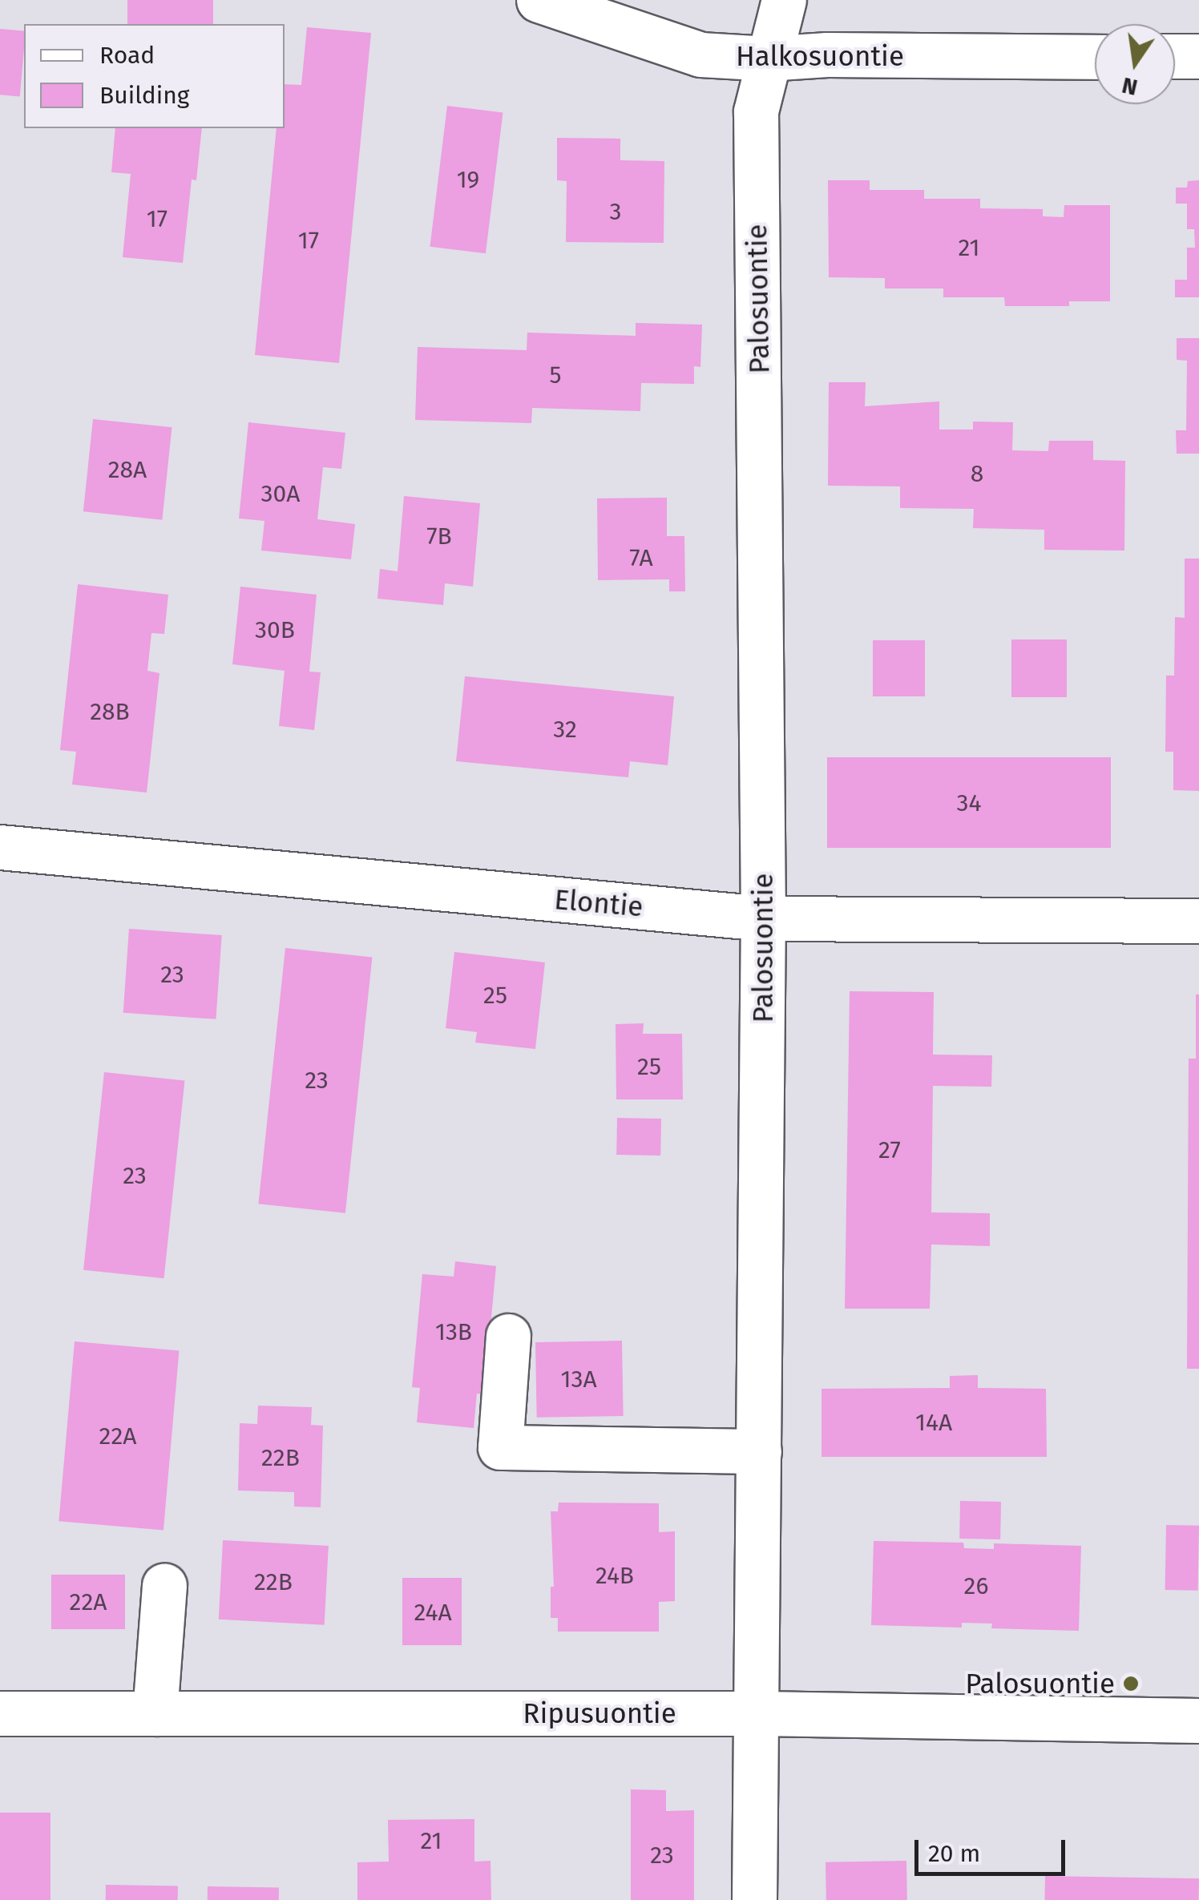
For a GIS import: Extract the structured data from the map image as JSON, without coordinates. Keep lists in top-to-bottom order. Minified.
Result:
{"streets":{"street":["Halkosuontie","Palosuontie","Elontie","Ripusuontie"]},"crossings":[["Halkosuontie","Palosuontie"],["Palosuontie","Elontie"],["Palosuontie","Ripusuontie"]],"places":["Palosuontie"],"house_numbers":["19","3","17","17","21","5","28A","8","30A","7B","7A","30B","28B","32","34","23","25","25","23","27","23","13B","13A","14A","22A","22B","24B","22B","26","22A","24A","21","23"],"legend":["Road","Building"],"scale_bar":"20 m","north":"bottom"}
